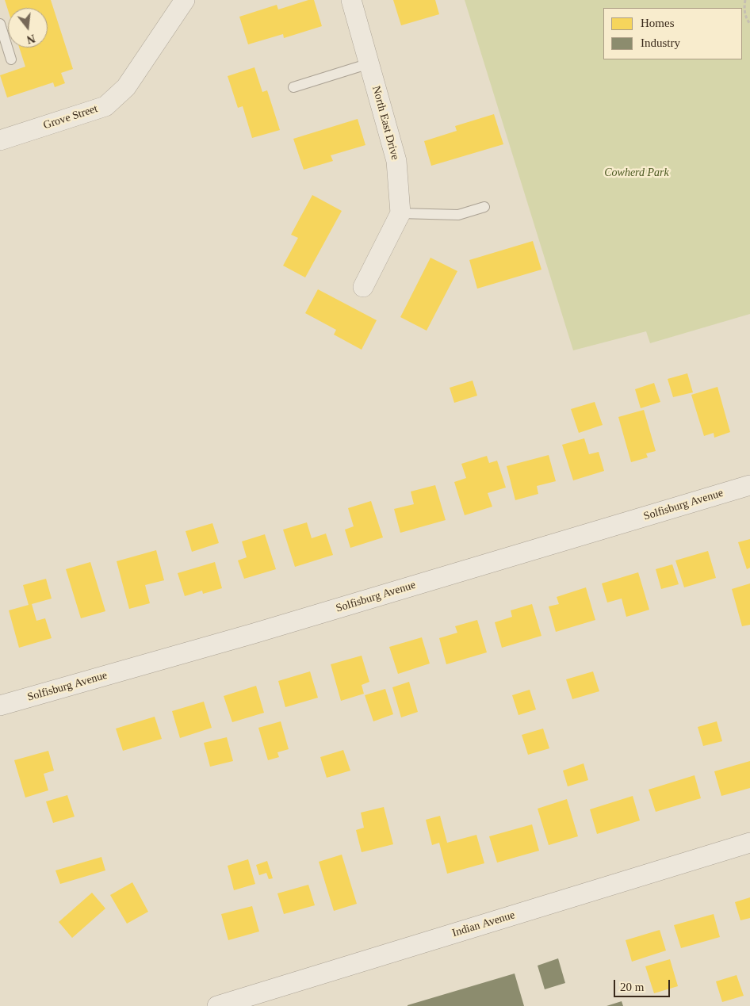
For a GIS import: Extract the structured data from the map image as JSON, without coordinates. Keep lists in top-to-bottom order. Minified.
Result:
{"streets":{"street":["Grove Street","North East Drive","Solfisburg Avenue","Indian Avenue"]},"parks":["Cowherd Park"],"legend":["Homes","Industry"],"scale_bar":"20 m","north":"bottom"}
